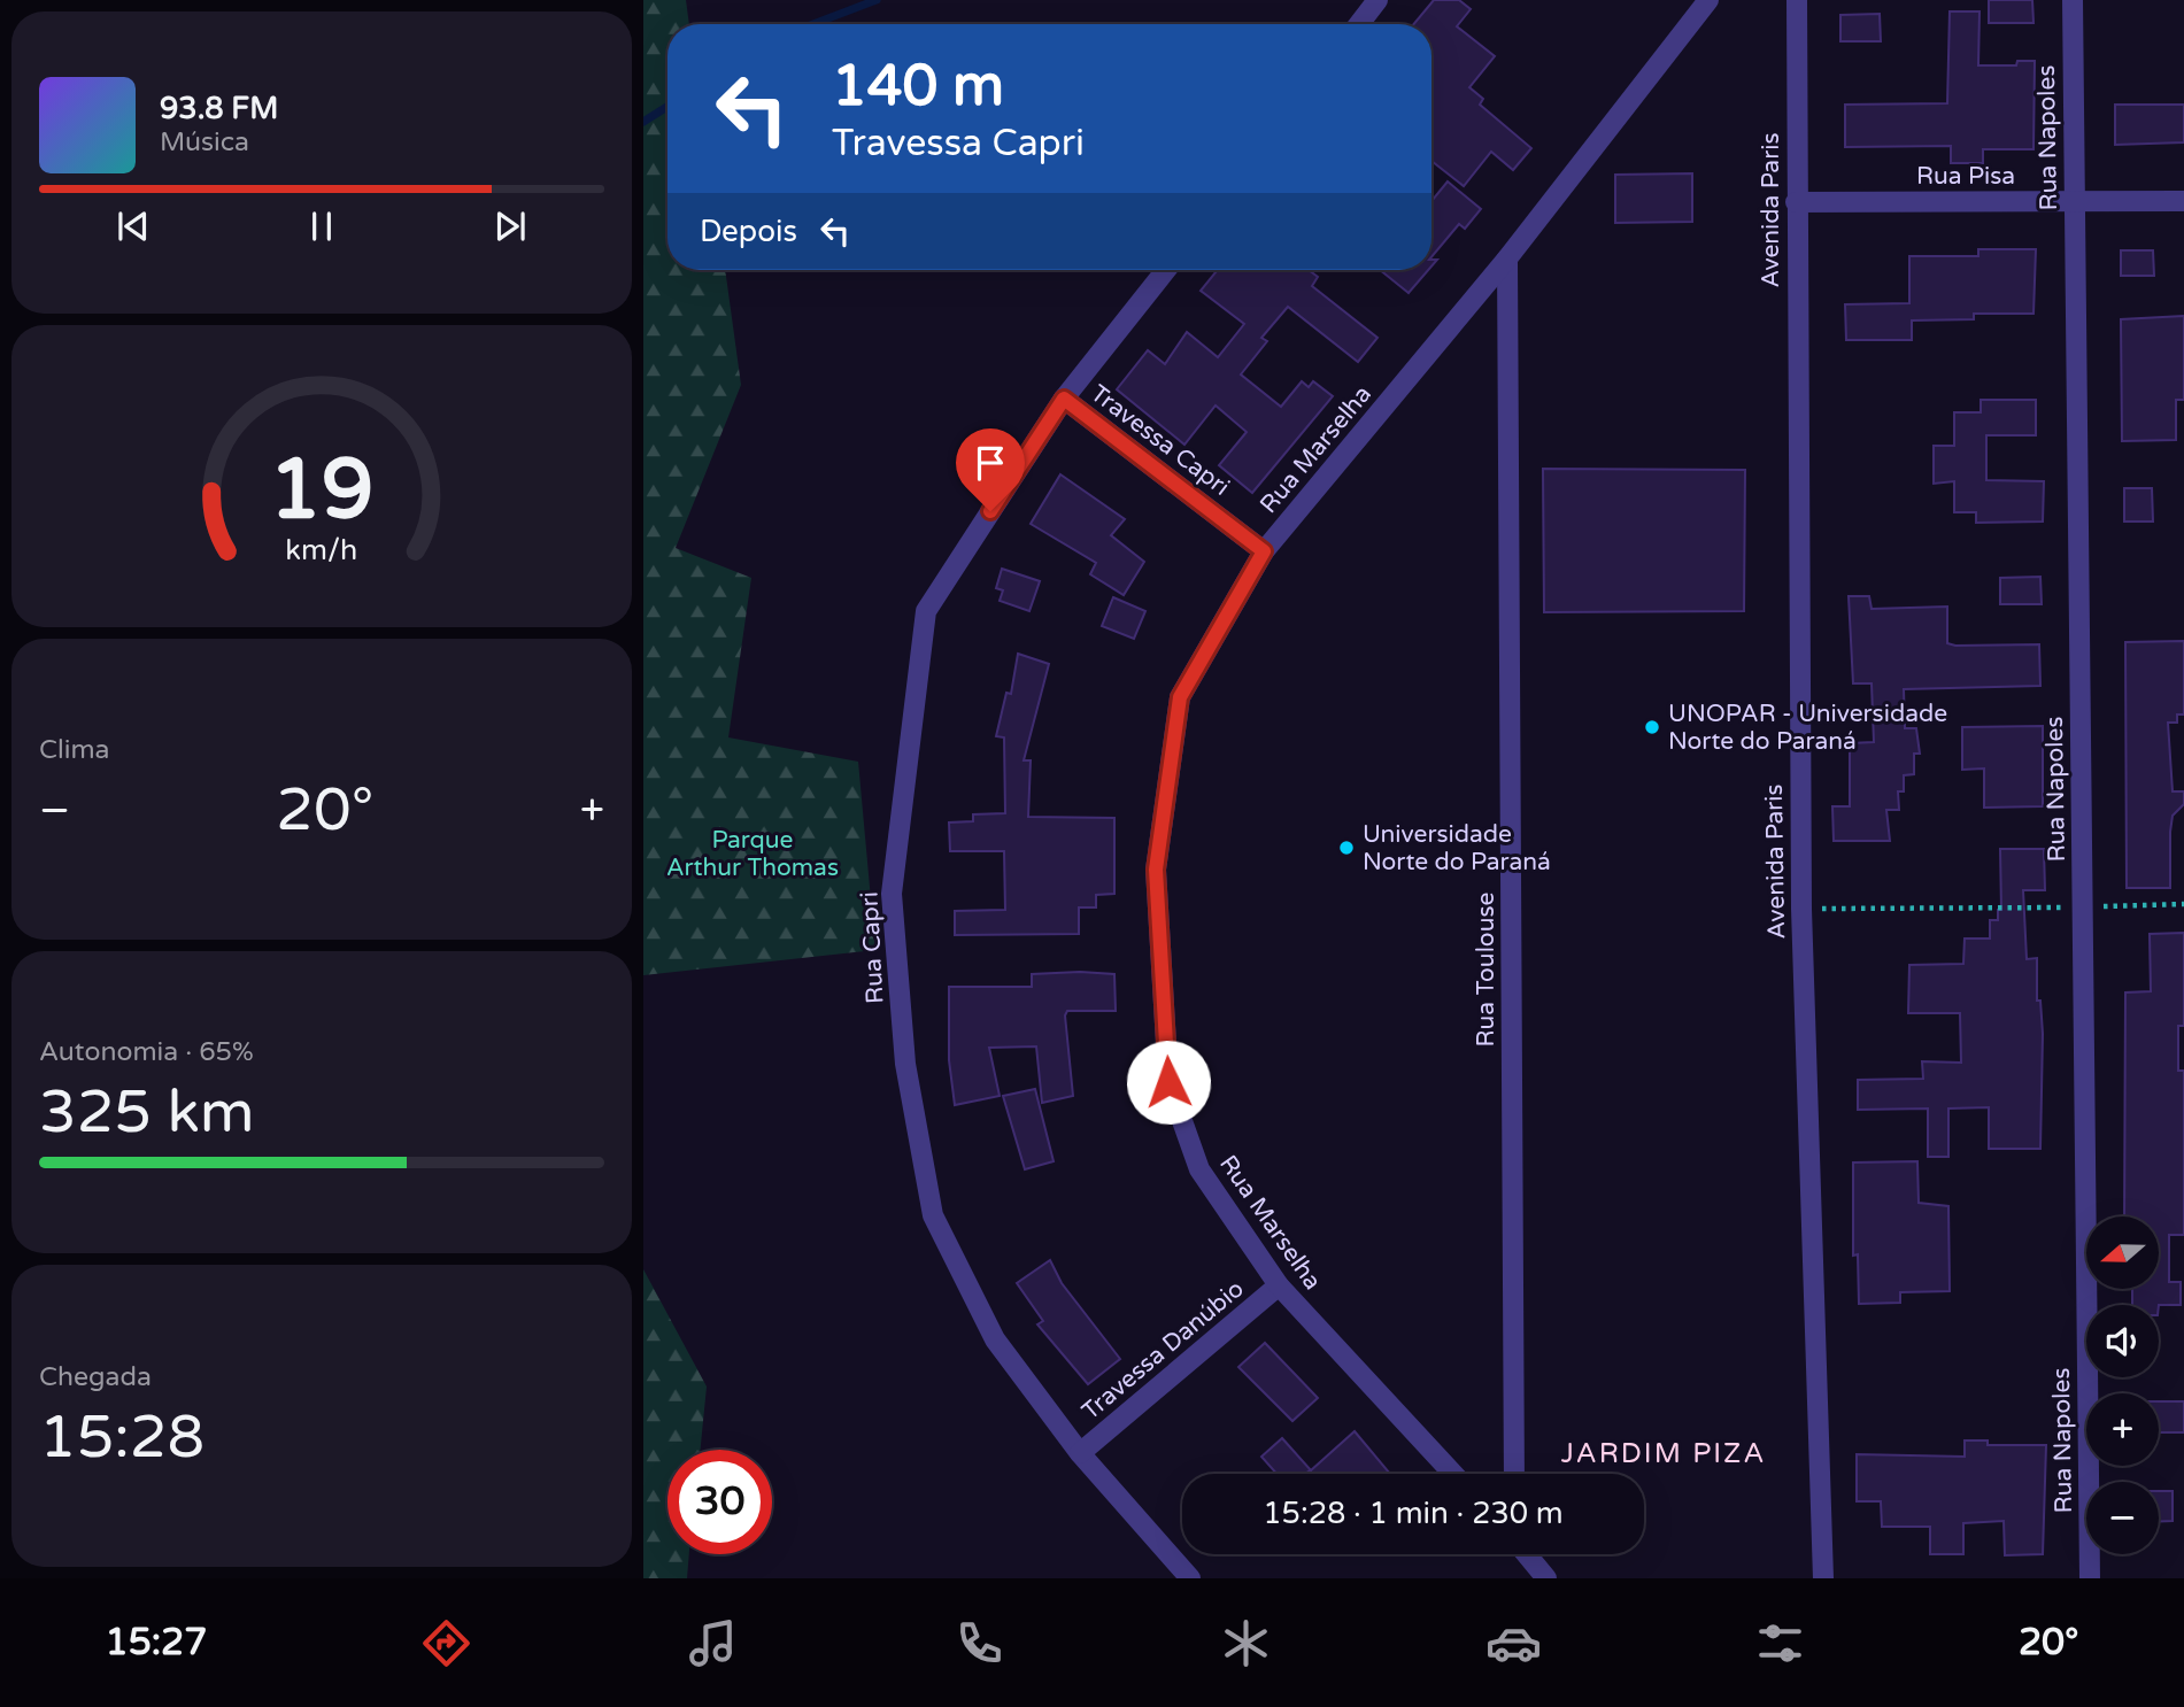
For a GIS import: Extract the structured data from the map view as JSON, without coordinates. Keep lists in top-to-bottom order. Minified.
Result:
{"streets":{"street":["Rua Napoles","Rua Pisa","Avenida Paris","Travessa Capri","Rua Marselha","Rua Capri","Rua Toulouse","Travessa Danúbio"]},"crossings":[["Rua Napoles","Rua Pisa"],["Rua Pisa","Avenida Paris"],["Travessa Capri","Rua Marselha"],["Travessa Capri","Rua Capri"],["Rua Marselha","Rua Toulouse"],["Rua Marselha","Travessa Danúbio"],["Rua Capri","Travessa Danúbio"]],"districts":["JARDIM PIZA"],"parks":["Parque Arthur Thomas"],"places":["UNOPAR - Universidade Norte do Paraná","Universidade Norte do Paraná"],"north":"left","page":{"turn":["140 m","Travessa Capri"],"song":["93.8 FM","Música"],"then":"Depois","tile":["Clima",["Autonomia · 65%","325 km"],["Chegada","15:28"]],"heat":["−","20°","+"],"map_buttons":["+","−"],"limit":"30","trip":"15:28 · 1 min · 230 m","tabs":["15:27","20°"],"gauge":["19","km/h"]}}
